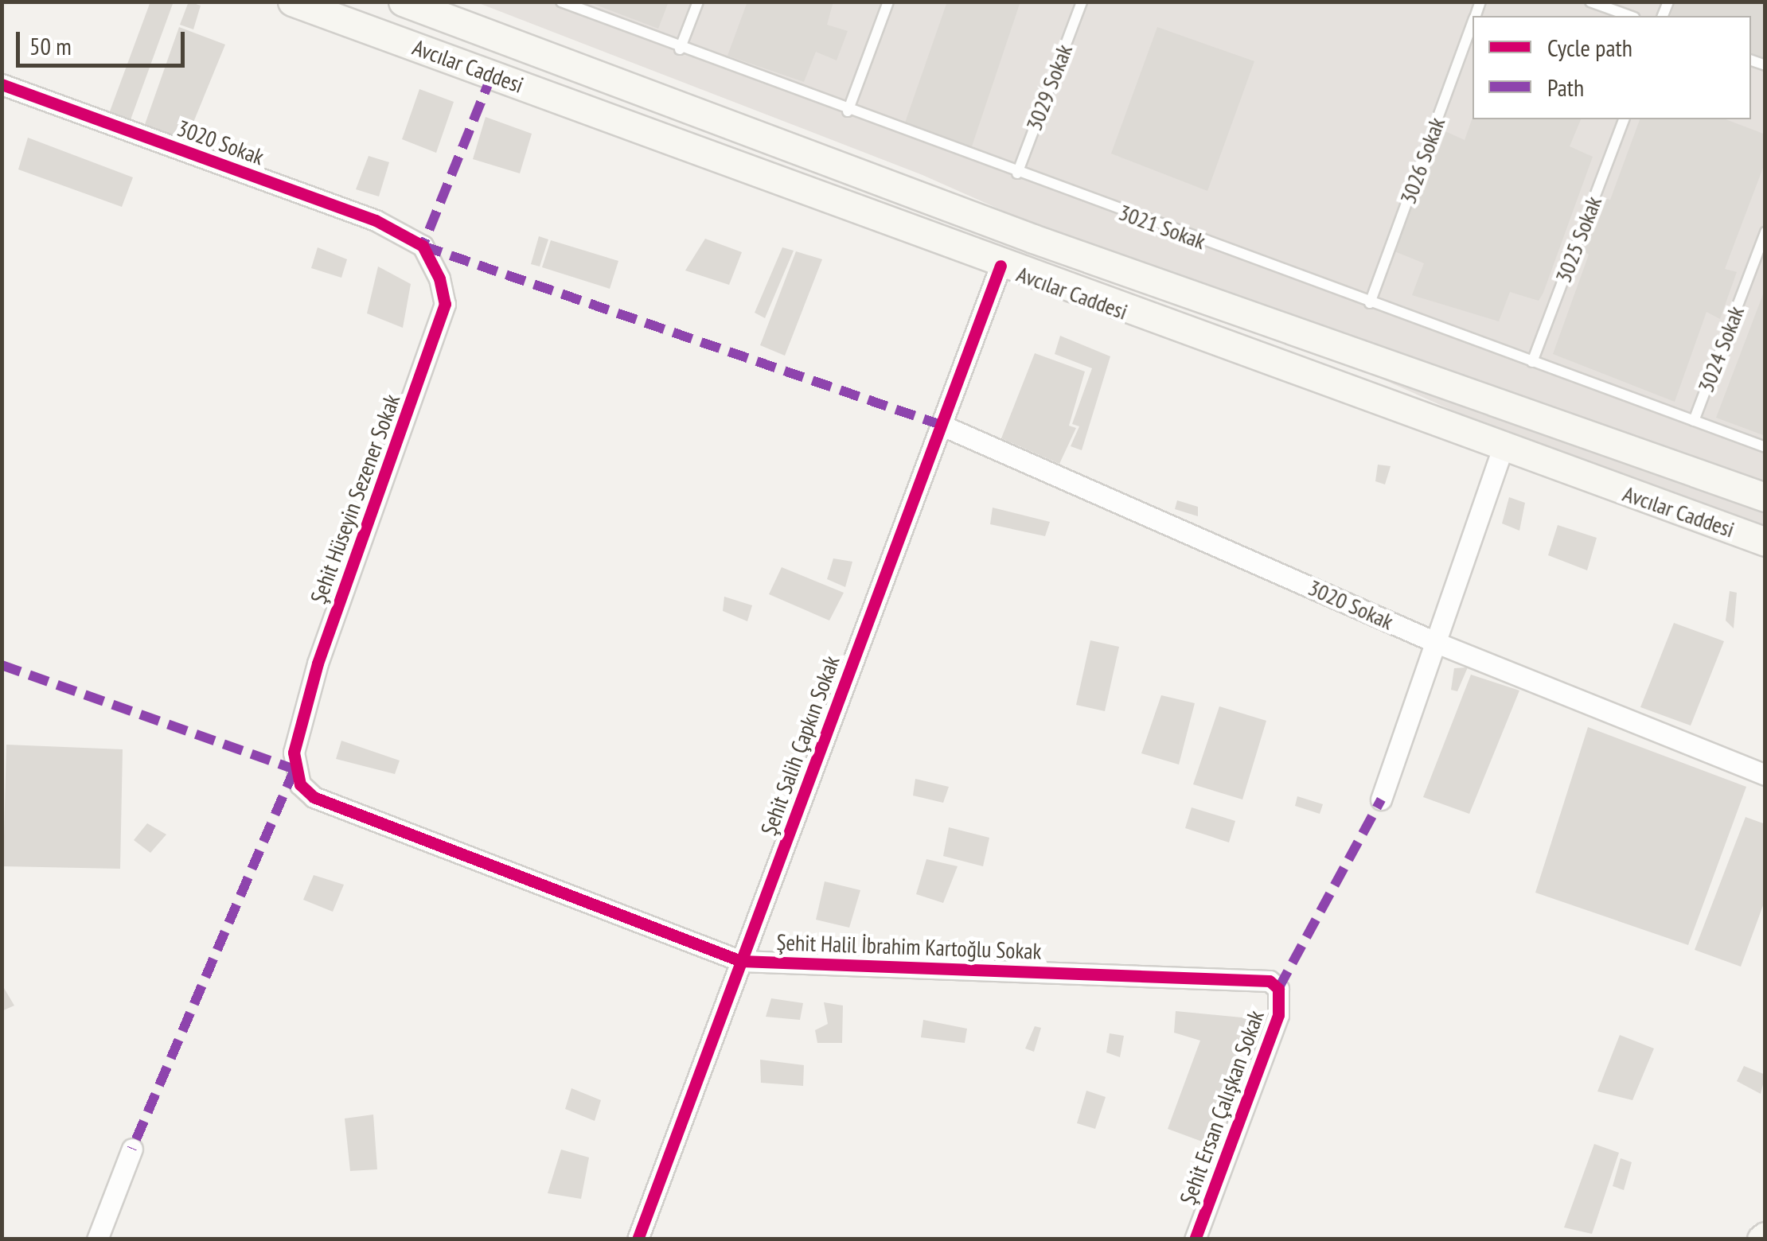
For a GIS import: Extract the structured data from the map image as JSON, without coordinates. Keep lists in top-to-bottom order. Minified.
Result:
{"streets":{"main road":["Avcılar Caddesi"],"street":["3020 Sokak","Şehit Hüseyin Sezener Sokak","Şehit Salih Çapkın Sokak","Şehit Halil İbrahim Kartoğlu Sokak","Şehit Ersan Çalışkan Sokak"],"lane":["3029 Sokak","3026 Sokak","3021 Sokak","3025 Sokak","3024 Sokak"]},"crossings":[["Avcılar Caddesi","Şehit Salih Çapkın Sokak"],["3029 Sokak","3021 Sokak"],["3020 Sokak","Şehit Hüseyin Sezener Sokak"],["3020 Sokak","Şehit Salih Çapkın Sokak"],["3026 Sokak","3021 Sokak"],["3021 Sokak","3025 Sokak"],["3021 Sokak","3024 Sokak"],["Şehit Hüseyin Sezener Sokak","Şehit Halil İbrahim Kartoğlu Sokak"],["Şehit Salih Çapkın Sokak","Şehit Halil İbrahim Kartoğlu Sokak"],["Şehit Halil İbrahim Kartoğlu Sokak","Şehit Ersan Çalışkan Sokak"]],"legend":["Cycle path","Path"],"scale_bar":"50 m"}
